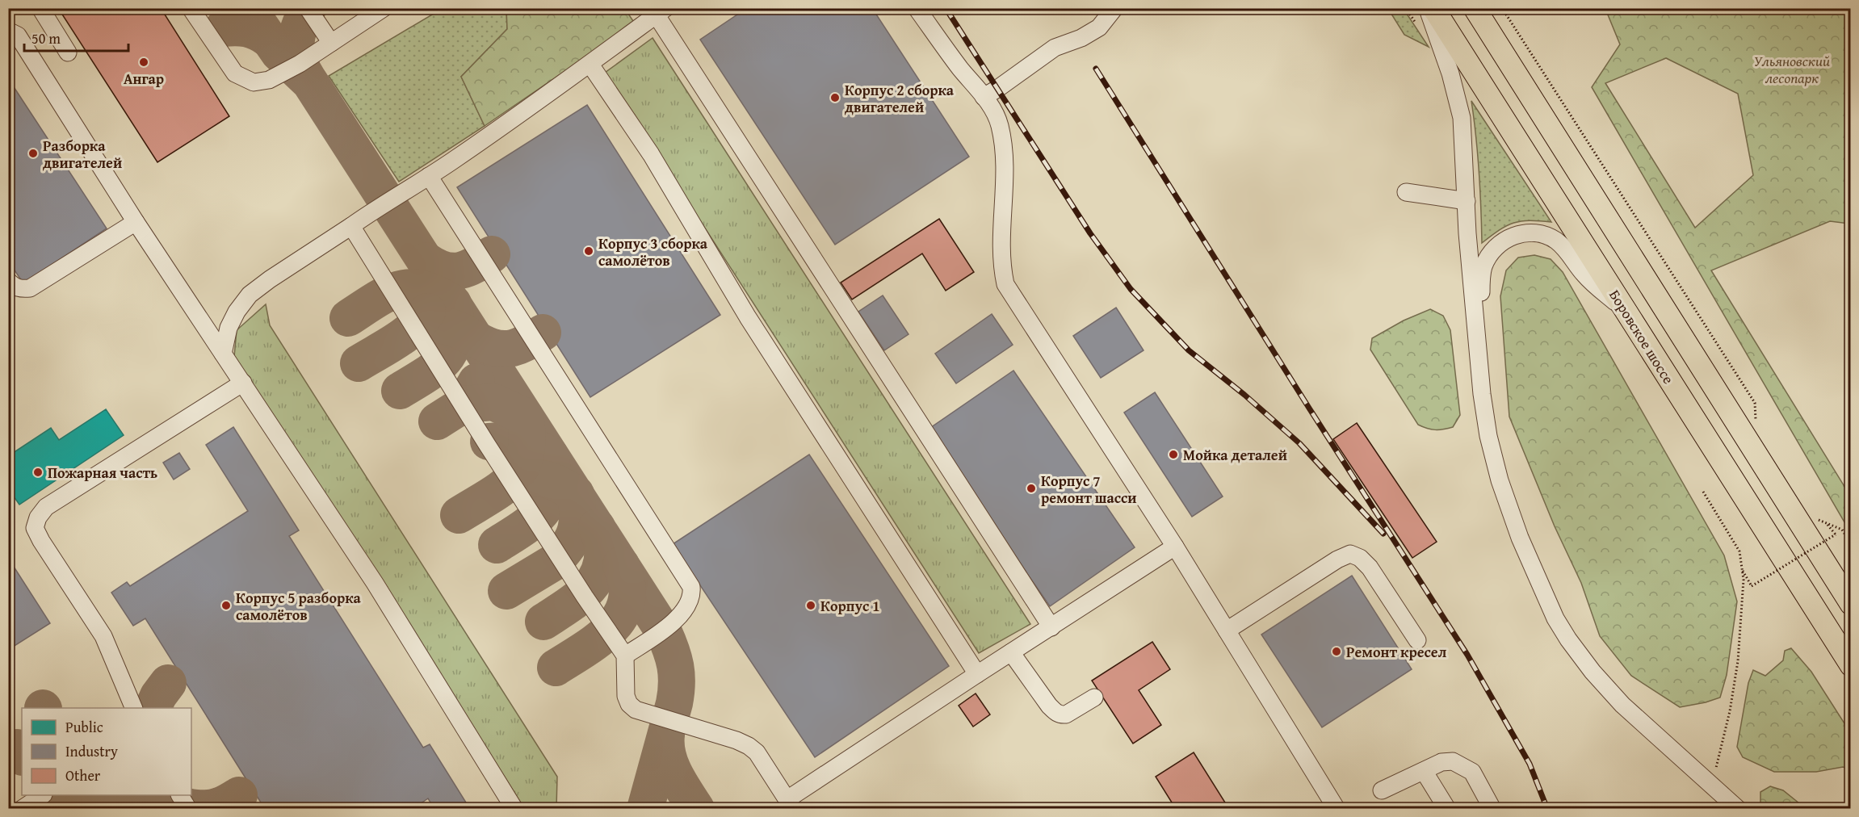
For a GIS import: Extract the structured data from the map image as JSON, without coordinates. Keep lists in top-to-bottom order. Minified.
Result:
{"streets":{"main road":["Боровское шоссе"]},"parks":["Ульяновский лесопарк"],"places":["Ангар","Корпус 2 сборка двигателей","Разборка двигателей","Корпус 3 сборка самолётов","Мойка деталей","Пожарная часть","Корпус 7 ремонт шасси","Корпус 5 разборка самолётов","Корпус 1","Ремонт кресел"],"legend":["Public","Industry","Other"],"scale_bar":"50 m"}
